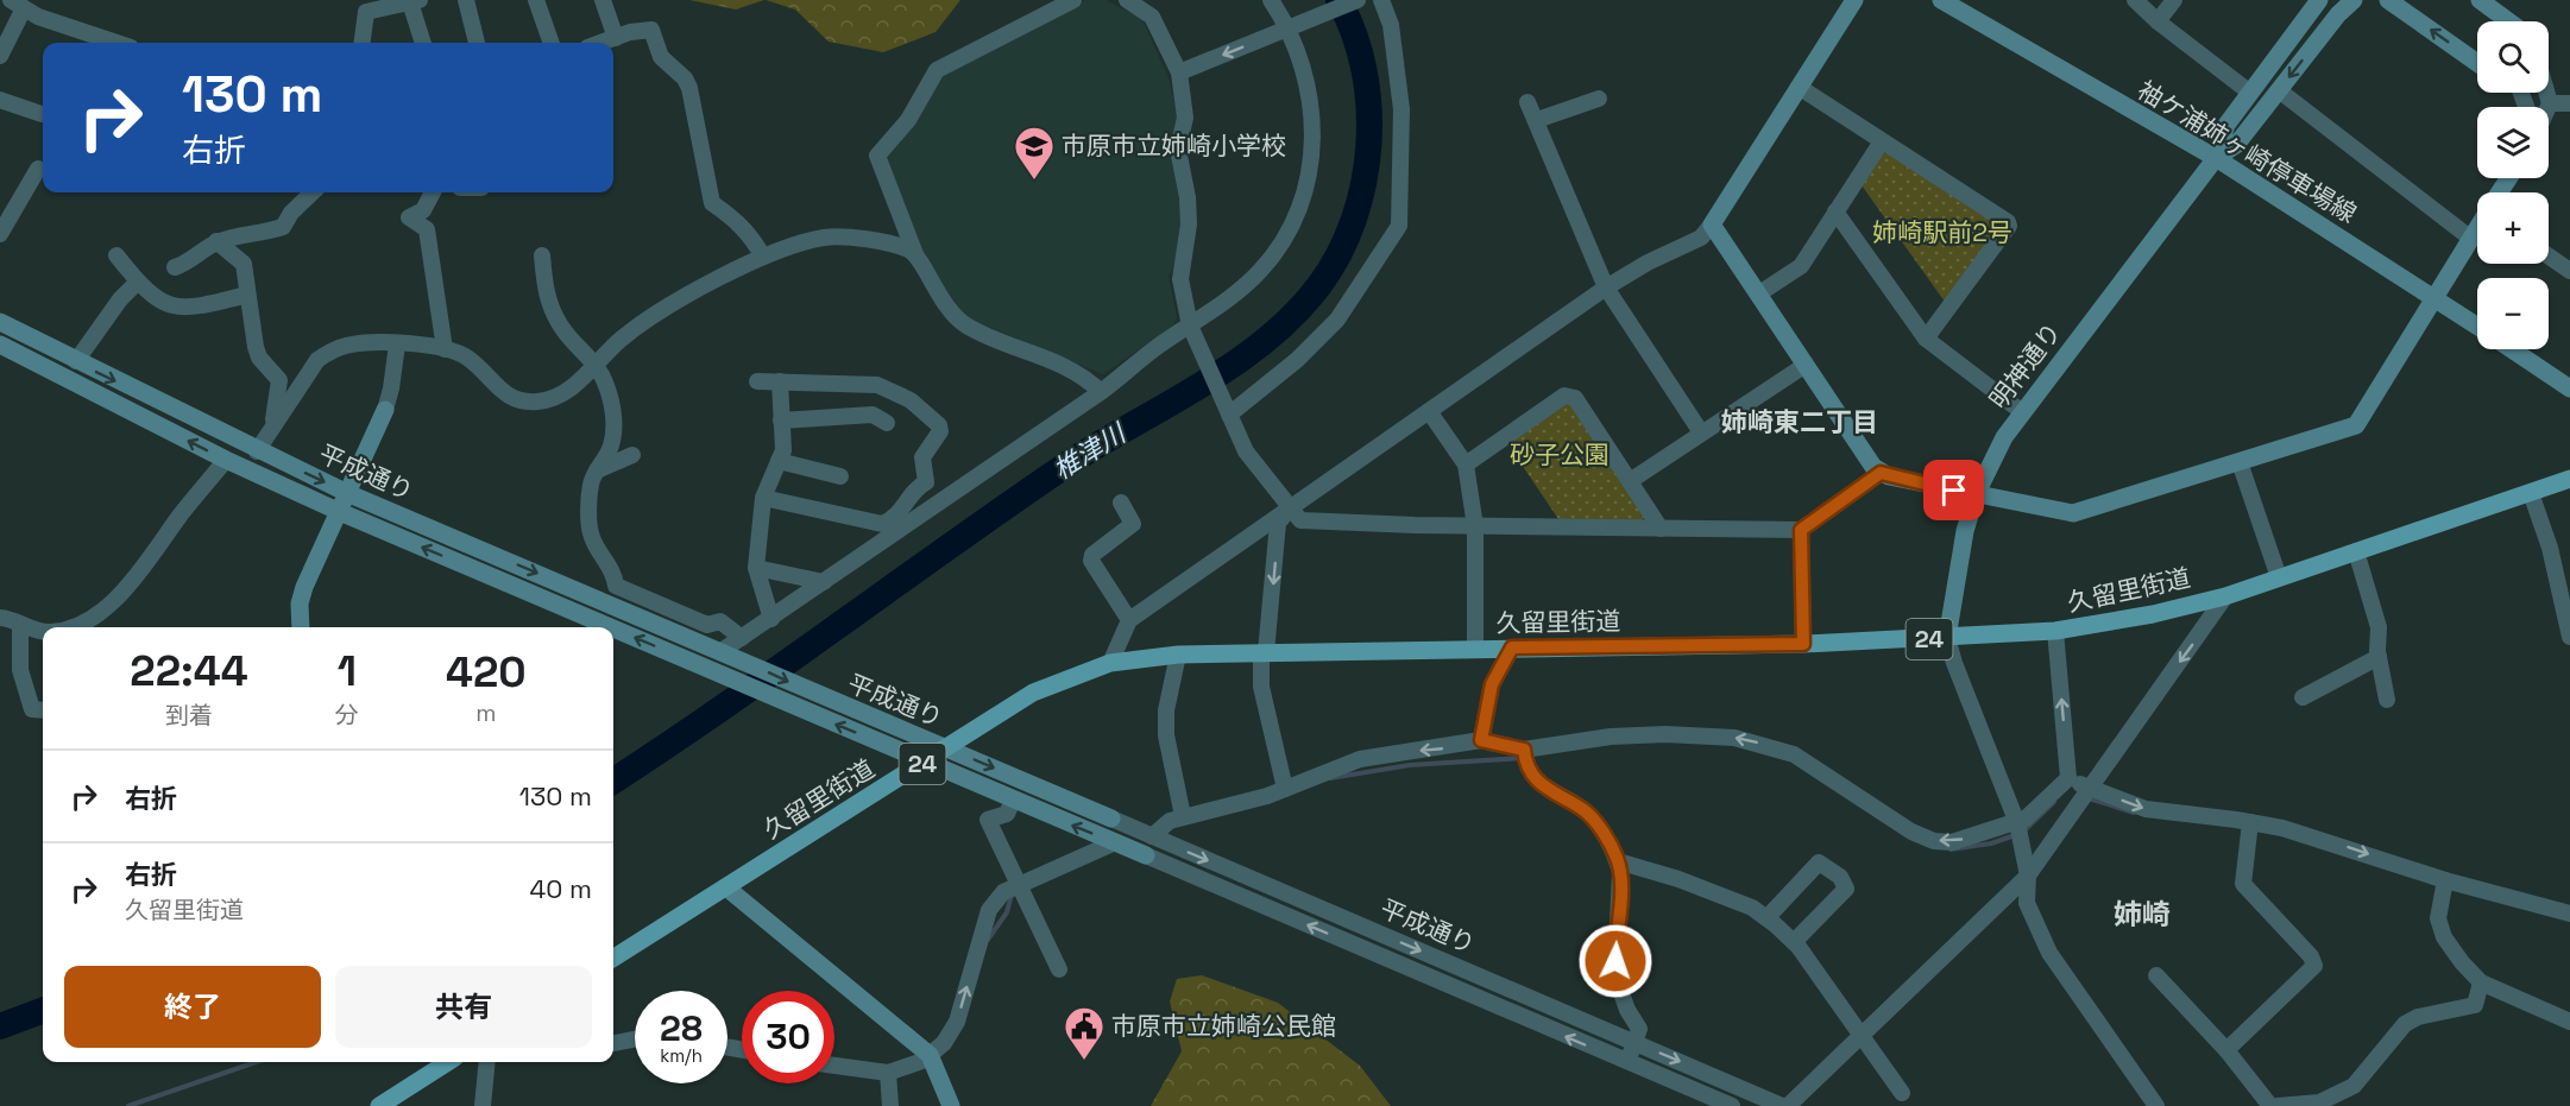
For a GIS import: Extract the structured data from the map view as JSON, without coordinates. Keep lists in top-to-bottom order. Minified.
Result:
{"streets":{"main road":["久留里街道","24"],"street":["袖ケ浦姉ヶ崎停車場線","明神通り","平成通り"]},"crossings":[["袖ケ浦姉ヶ崎停車場線","明神通り"],["明神通り","久留里街道"],["平成通り","久留里街道"]],"districts":["姉崎東二丁目","姉崎"],"water":["椎津川"],"parks":["姉崎駅前2号","砂子公園"],"places":{"school or university":["市原市立姉崎小学校"],"public building":["市原市立姉崎公民館"]},"page":{"map_buttons":["+","−"],"turn":["130 m","右折"],"eta":["22:44","到着","1","分","420","m"],"list":[{"name":"右折","value":"130 m"},{"name":"右折","note":"久留里街道","value":"40 m"}],"buttons":["終了","共有"],"speed":"28 km/h","limit":"30"}}
